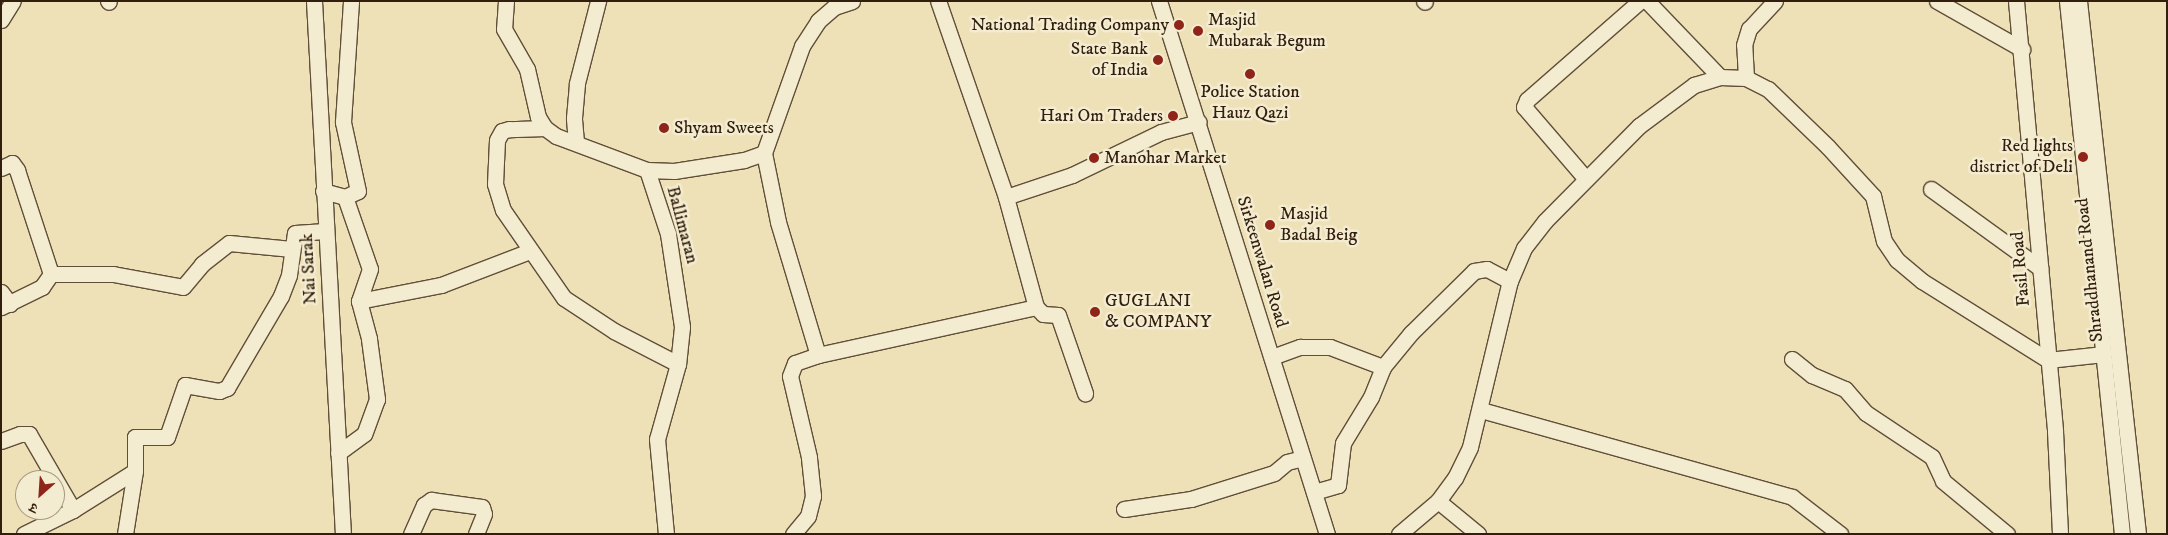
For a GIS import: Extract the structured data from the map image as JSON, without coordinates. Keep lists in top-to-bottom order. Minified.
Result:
{"streets":{"street":["Ballimaran","Sirkeenwalan Road","Nai Sarak","Fasil Road","Shraddhanand Road"]},"places":["National Trading Company","Masjid Mubarak Begum","State Bank of India","Police Station Hauz Qazi","Hari Om Traders","Shyam Sweets","Red lights district of Deli","Manohar Market","Masjid Badal Beig","GUGLANI & COMPANY"],"north":"bottom left"}
